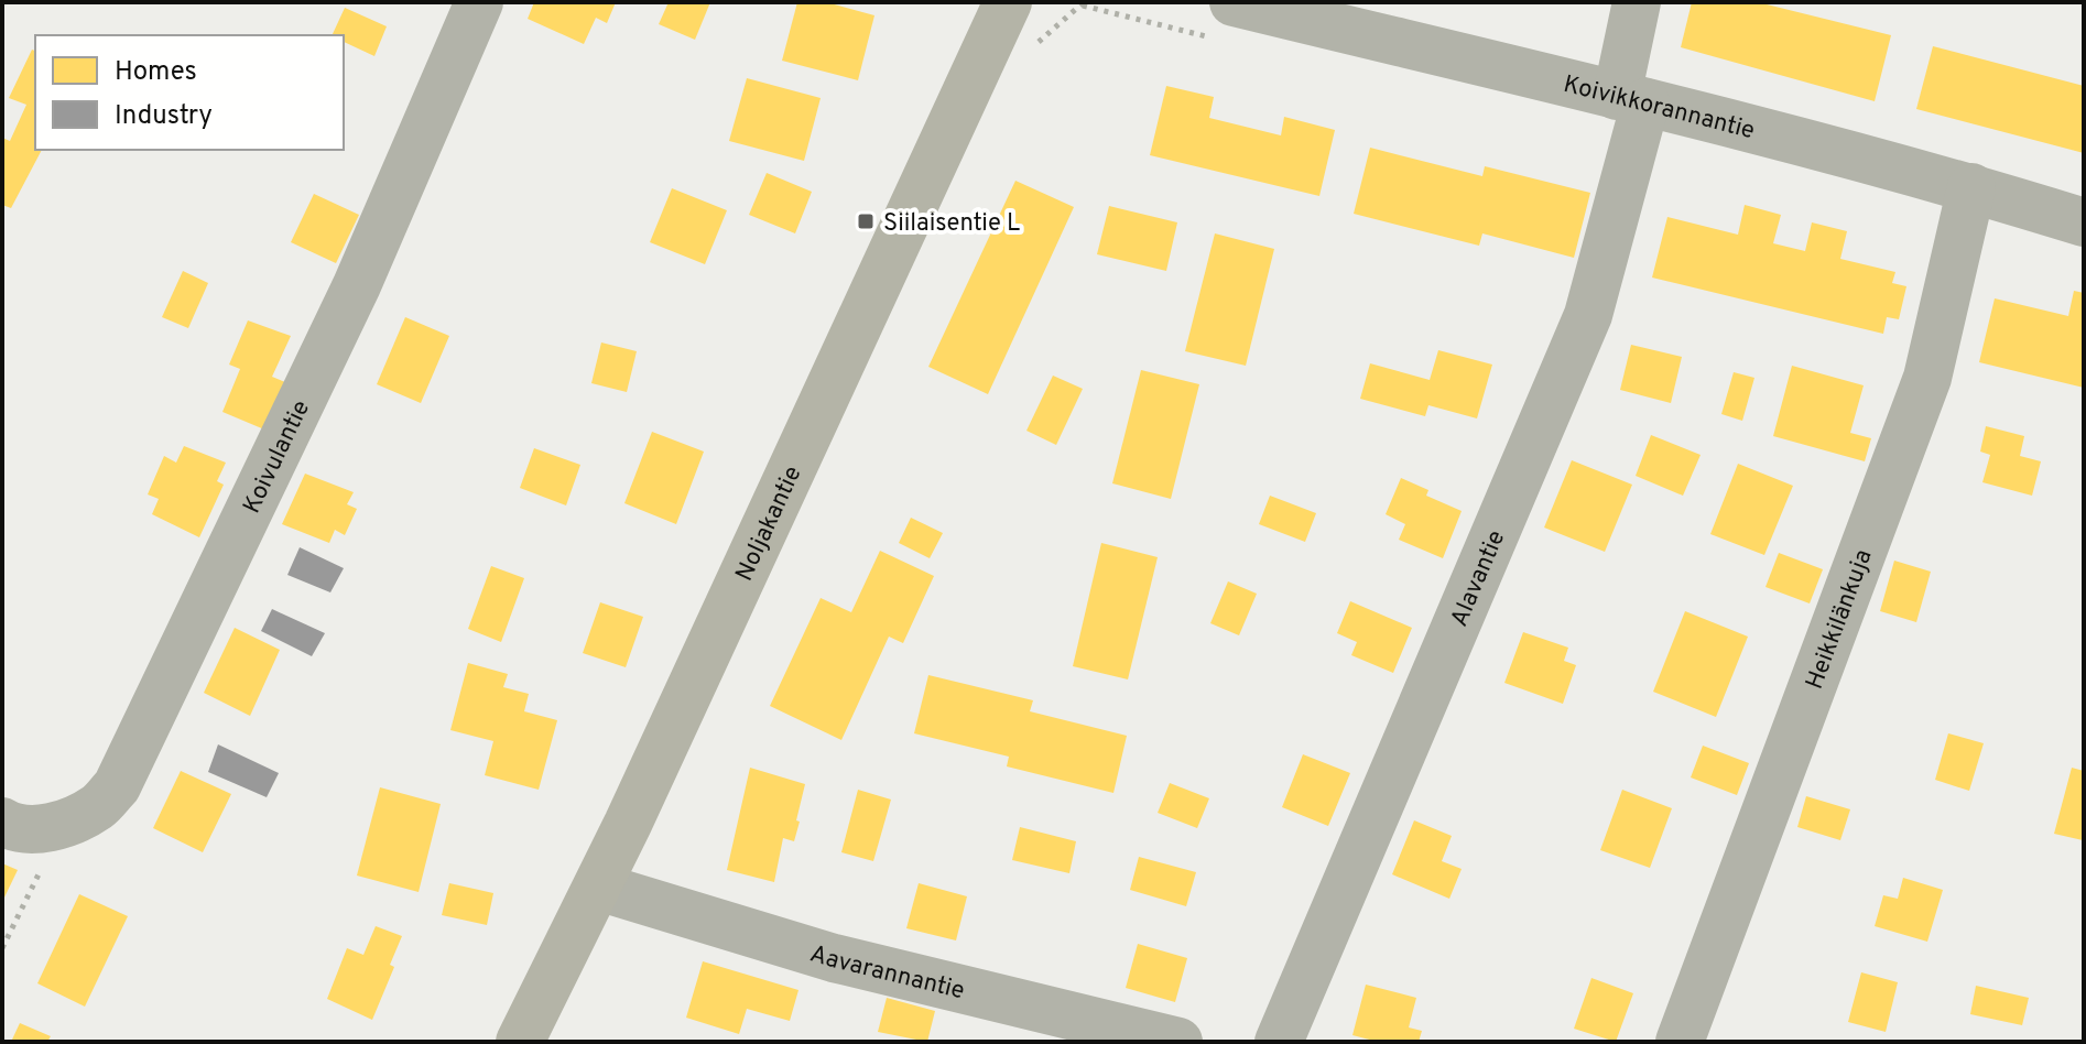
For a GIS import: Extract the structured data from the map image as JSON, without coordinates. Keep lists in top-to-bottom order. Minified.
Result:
{"streets":{"main road":["Noljakantie"],"street":["Koivikkorannantie","Koivulantie","Alavantie","Heikkilänkuja","Aavarannantie"]},"crossings":[["Koivikkorannantie","Alavantie"],["Koivikkorannantie","Heikkilänkuja"],["Noljakantie","Aavarannantie"]],"places":{"transit":["Siilaisentie L"]},"legend":["Homes","Industry"]}
